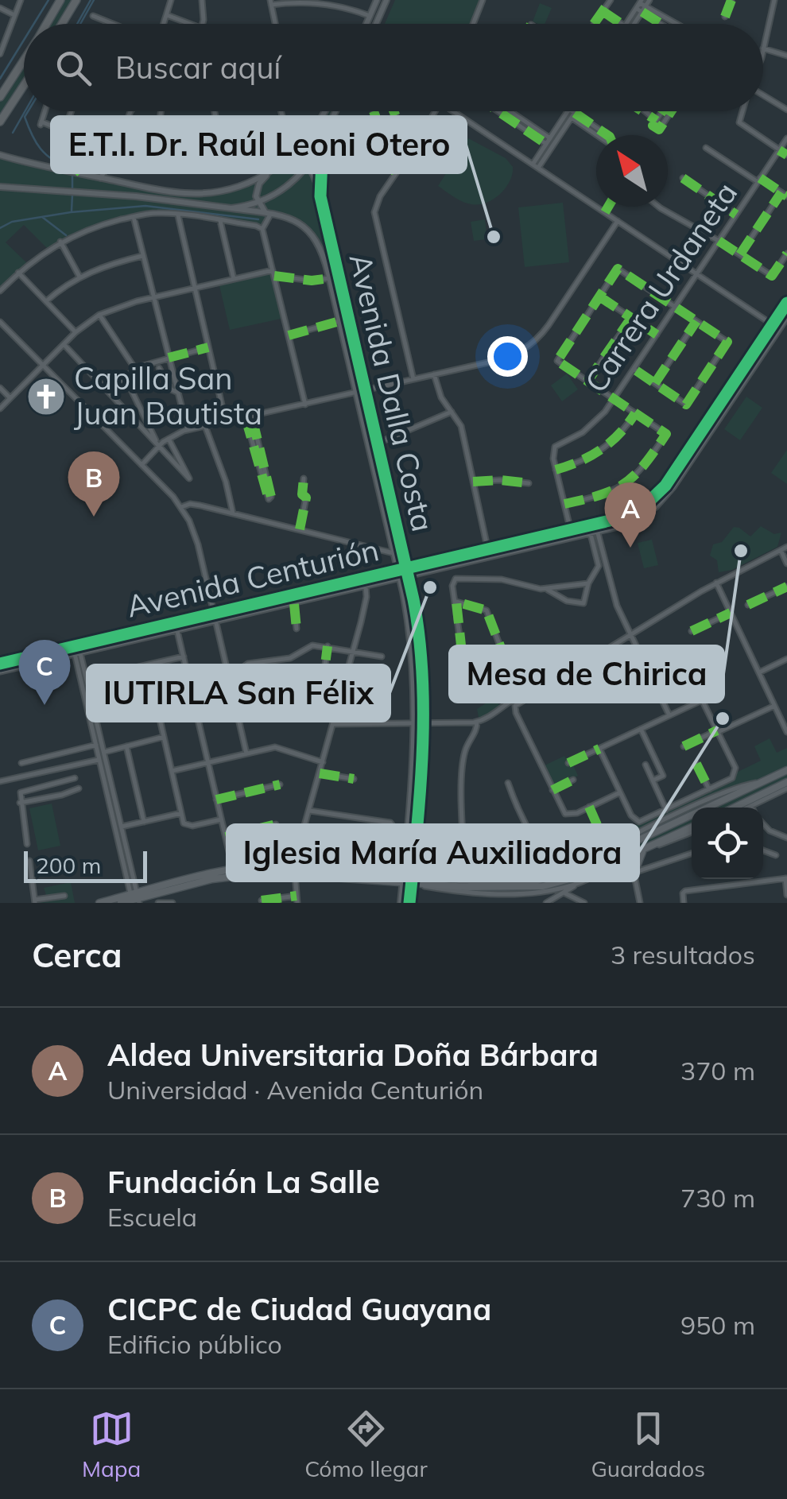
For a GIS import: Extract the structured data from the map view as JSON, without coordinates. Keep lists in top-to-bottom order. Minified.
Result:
{"streets":{"street":["Carrera Urdaneta","Avenida Dalla Costa","Avenida Centurión"]},"crossings":[["Avenida Dalla Costa","Avenida Centurión"]],"places":{"other":["E.T.I. Dr. Raúl Leoni Otero","Mesa de Chirica","IUTIRLA San Félix","Iglesia María Auxiliadora"],"church":["Capilla San Juan Bautista"]},"scale_bar":"200 m","north":"top left","page":{"search":"Buscar aquí","pins":["B","A","C"],"scale":"200 m","heading":["Cerca","3 resultados"],"list":[{"mark":"A","name":"Aldea Universitaria Doña Bárbara","note":"Universidad · Avenida Centurión","value":"370 m"},{"mark":"B","name":"Fundación La Salle","note":"Escuela","value":"730 m"},{"mark":"C","name":"CICPC de Ciudad Guayana","note":"Edificio público","value":"950 m"}],"nav":["Mapa","Cómo llegar","Guardados"]}}
